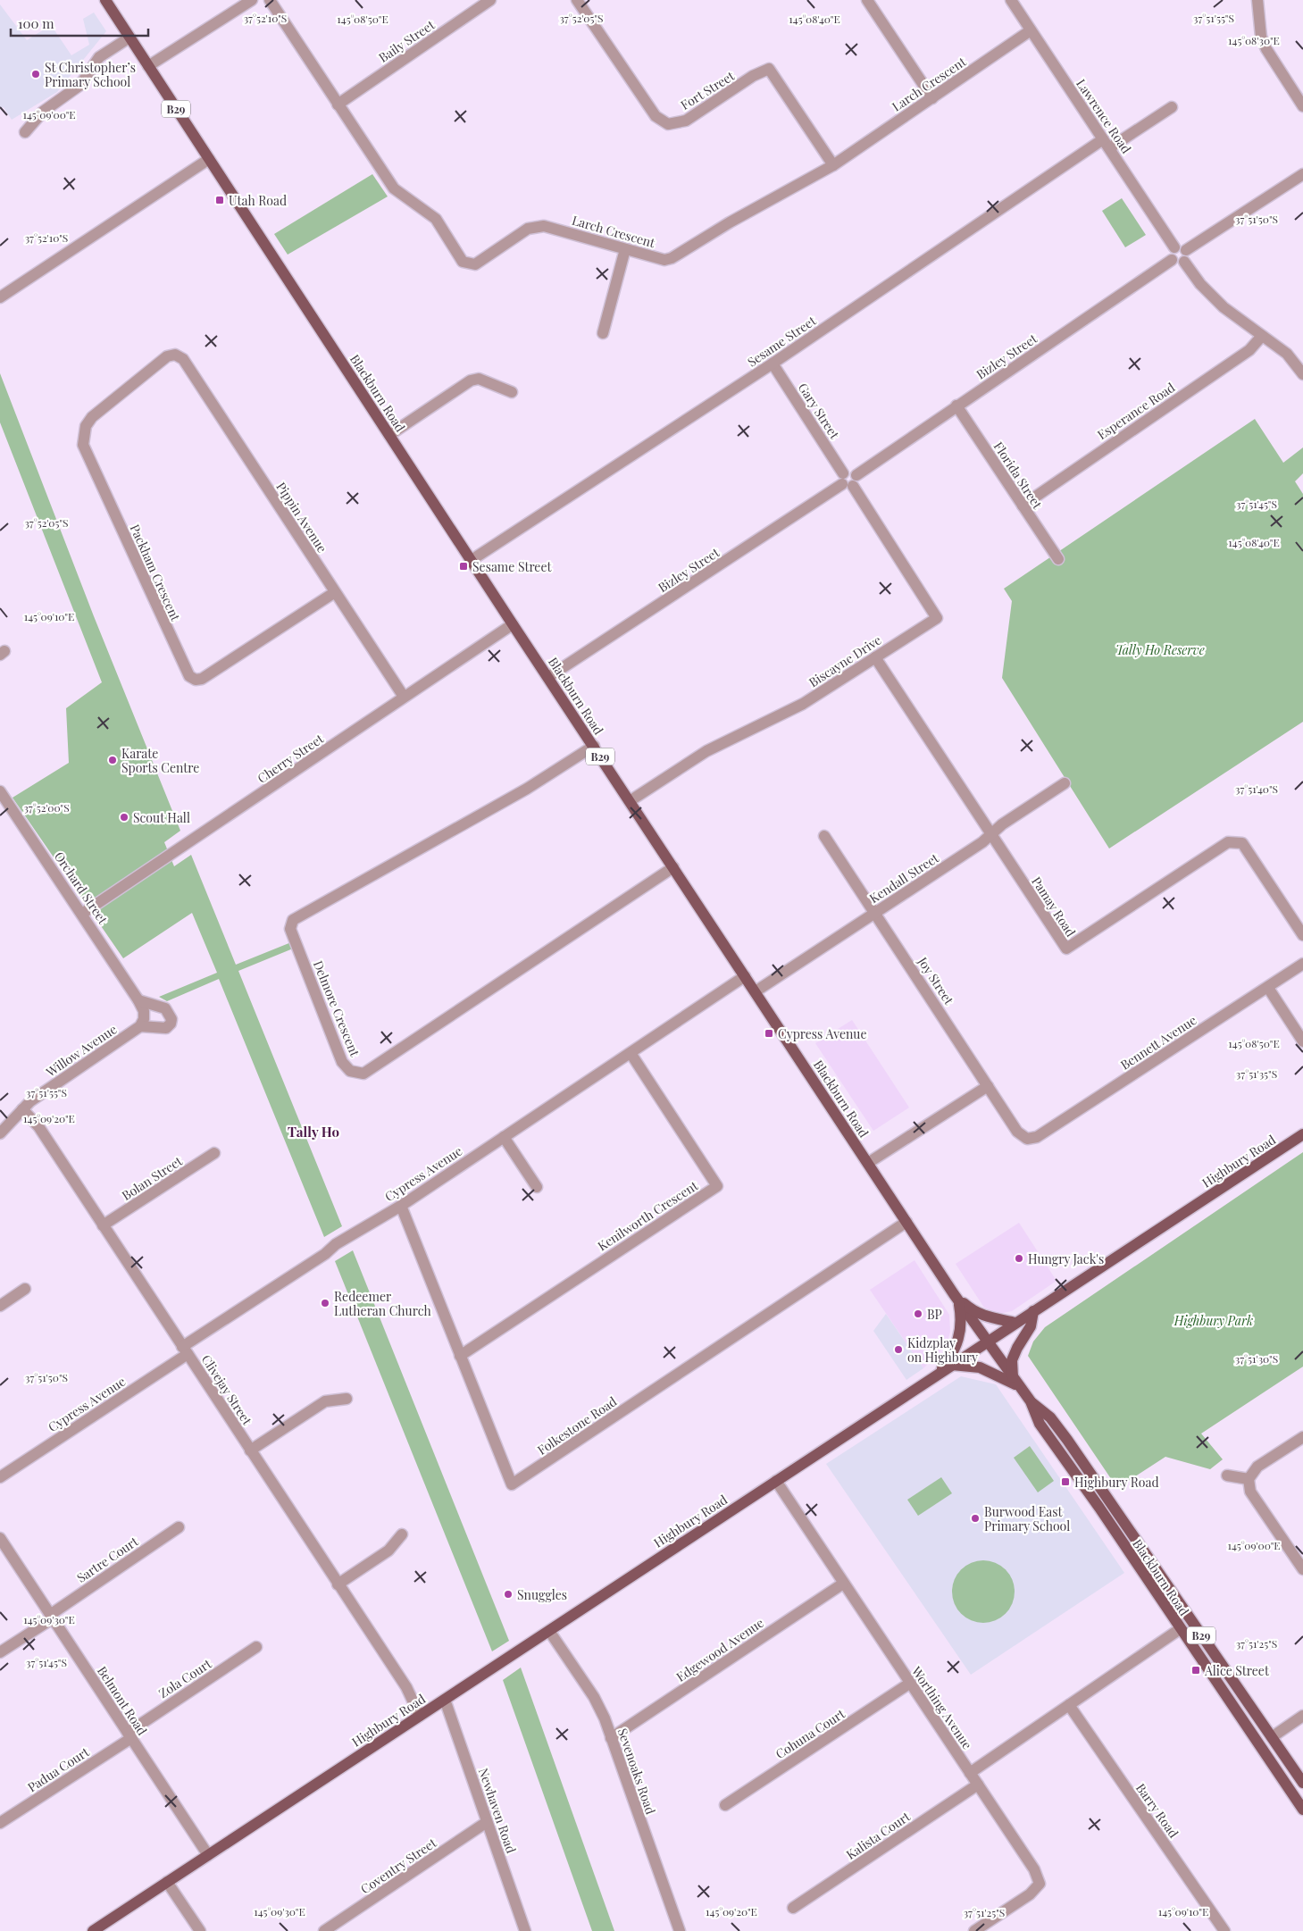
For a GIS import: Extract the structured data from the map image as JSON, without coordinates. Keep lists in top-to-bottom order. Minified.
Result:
{"streets":{"main road":["B29","Blackburn Road","Highbury Road"],"street":["Baily Street","Larch Crescent","Fort Street","Lawrence Road","Sesame Street","Bizley Street","Gary Street","Esperance Road","Florida Street","Pippin Avenue","Packham Crescent","Biscayne Drive","Cherry Street","Kendall Street","Orchard Street","Pamay Road","Joy Street","Delmore Crescent","Bennett Avenue","Willow Avenue","Cypress Avenue","Bolan Street","Kenilworth Crescent","Clivejay Street","Folkestone Road","Sartre Court","Edgewood Avenue","Zola Court","Belmont Road","Worthing Avenue","Cohuna Court","Padua Court","Sevenoaks Road","Newhaven Road","Barry Road","Kalista Court","Coventry Street"]},"crossings":[["Baily Street","Larch Crescent"],["Larch Crescent","Fort Street"],["Larch Crescent","Lawrence Road"],["Lawrence Road","Sesame Street"],["Lawrence Road","Bizley Street"],["Sesame Street","Blackburn Road"],["Sesame Street","Gary Street"],["Bizley Street","Blackburn Road"],["Bizley Street","Gary Street"],["Bizley Street","Florida Street"],["Bizley Street","Biscayne Drive"],["Blackburn Road","Biscayne Drive"],["Blackburn Road","Cherry Street"],["Blackburn Road","Kendall Street"],["Blackburn Road","Delmore Crescent"],["Blackburn Road","Highbury Road"],["Blackburn Road","Cypress Avenue"],["Blackburn Road","Folkestone Road"],["Gary Street","Biscayne Drive"],["Esperance Road","Florida Street"],["Pippin Avenue","Packham Crescent"],["Pippin Avenue","Cherry Street"],["Biscayne Drive","Pamay Road"],["Cherry Street","Orchard Street"],["Kendall Street","Pamay Road"],["Kendall Street","Joy Street"],["Orchard Street","Willow Avenue"],["Joy Street","Bennett Avenue"],["Willow Avenue","Clivejay Street"],["Highbury Road","Clivejay Street"],["Highbury Road","Belmont Road"],["Highbury Road","Worthing Avenue"],["Highbury Road","Sevenoaks Road"],["Highbury Road","Newhaven Road"],["Cypress Avenue","Kenilworth Crescent"],["Cypress Avenue","Clivejay Street"],["Cypress Avenue","Folkestone Road"],["Bolan Street","Clivejay Street"],["Kenilworth Crescent","Folkestone Road"],["Sartre Court","Belmont Road"],["Edgewood Avenue","Worthing Avenue"],["Edgewood Avenue","Sevenoaks Road"],["Zola Court","Belmont Road"],["Zola Court","Padua Court"],["Belmont Road","Padua Court"],["Worthing Avenue","Cohuna Court"],["Worthing Avenue","Kalista Court"],["Newhaven Road","Coventry Street"]],"districts":["Tally Ho"],"parks":["Tally Ho Reserve","Highbury Park"],"places":{"other":["St Christopher’s Primary School","Karate Sports Centre","Scout Hall","Hungry Jack's","Redeemer Lutheran Church","BP","Kidzplay on Highbury","Burwood East Primary School","Snuggles"],"transit":["Utah Road","Sesame Street","Cypress Avenue","Highbury Road","Alice Street"]},"scale_bar":"100 m","coordinates":["37°52'10\"S","37°52'05\"S","37°51'55\"S","145°08'50\"E","145°08'40\"E","145°08'30\"E","145°09'00\"E","37°51'50\"S","37°51'45\"S","145°09'10\"E","37°51'40\"S","37°52'00\"S","37°51'35\"S","145°09'20\"E","37°51'30\"S","145°09'30\"E","37°51'25\"S"]}
